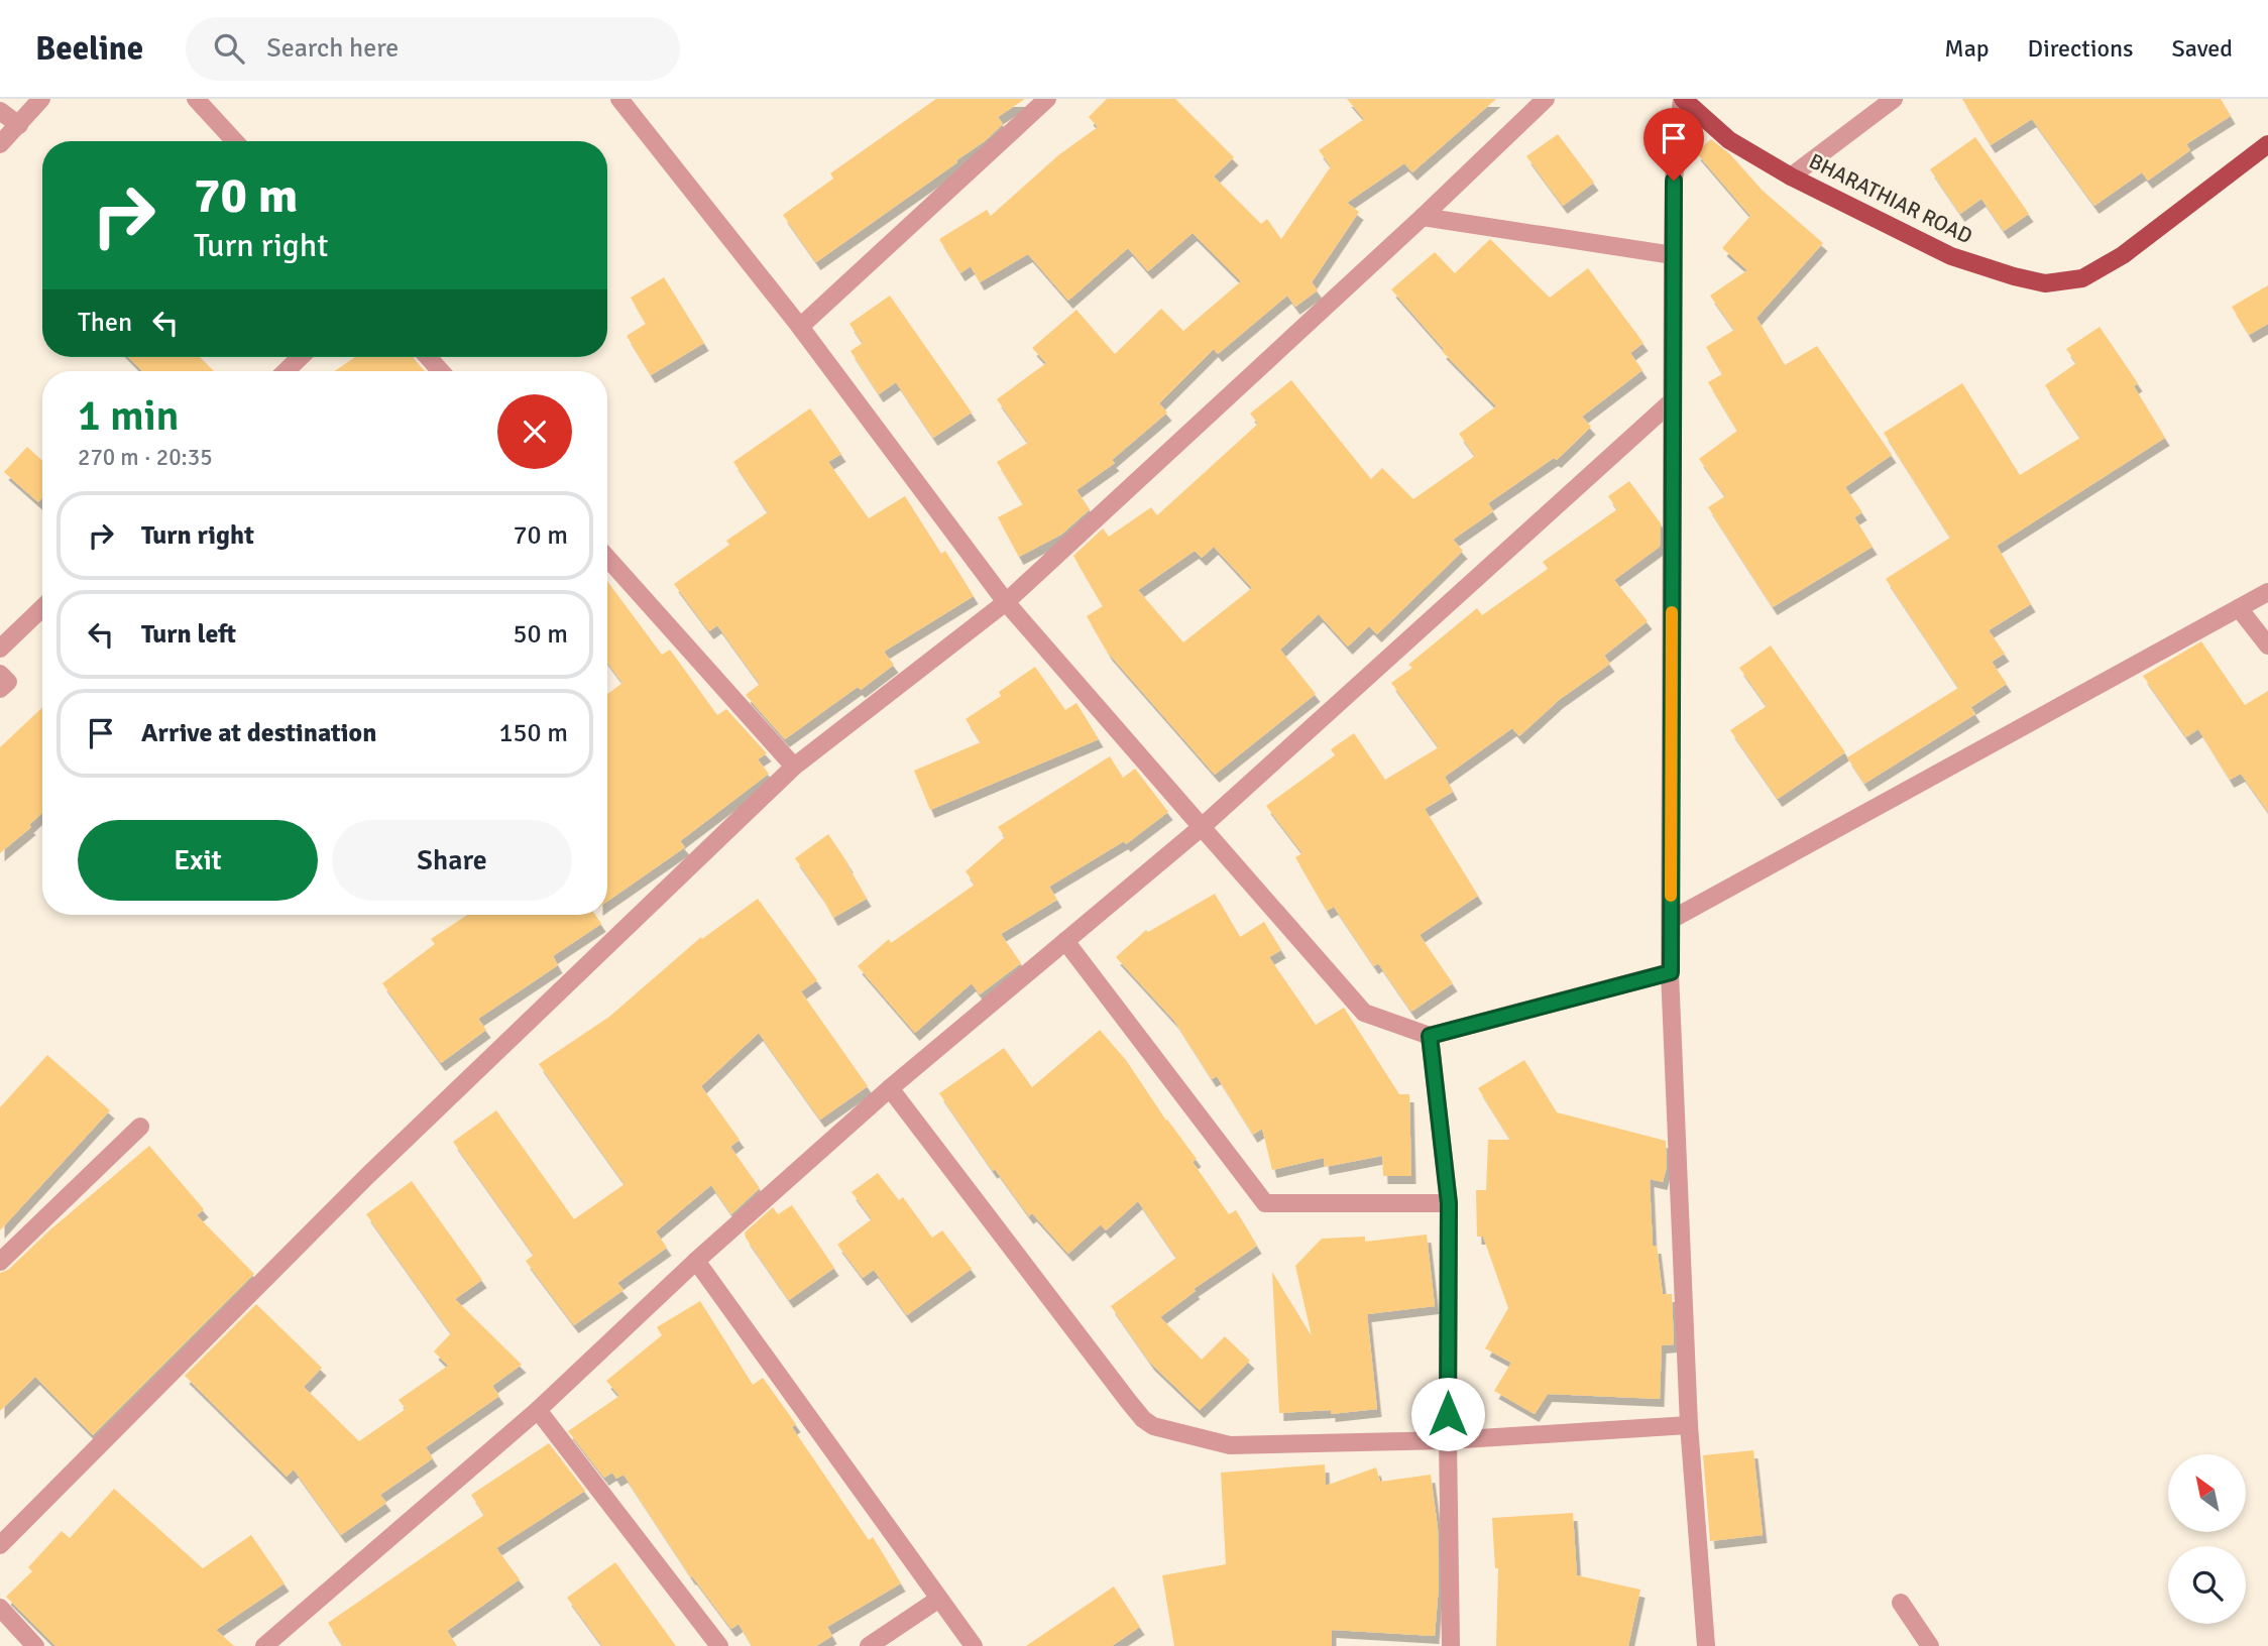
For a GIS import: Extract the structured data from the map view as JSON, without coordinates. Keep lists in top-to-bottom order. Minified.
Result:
{"streets":{"main road":["BHARATHIAR ROAD"]},"north":"top left","page":{"header":"Beeline","search":"Search here","nav":["Map","Directions","Saved"],"turn":["70 m","Turn right"],"then":"Then","heading":["1 min","270 m · 20:35"],"list":[{"name":"Turn right","value":"70 m"},{"name":"Turn left","value":"50 m"},{"name":"Arrive at destination","value":"150 m"}],"buttons":["Exit","Share"]}}
